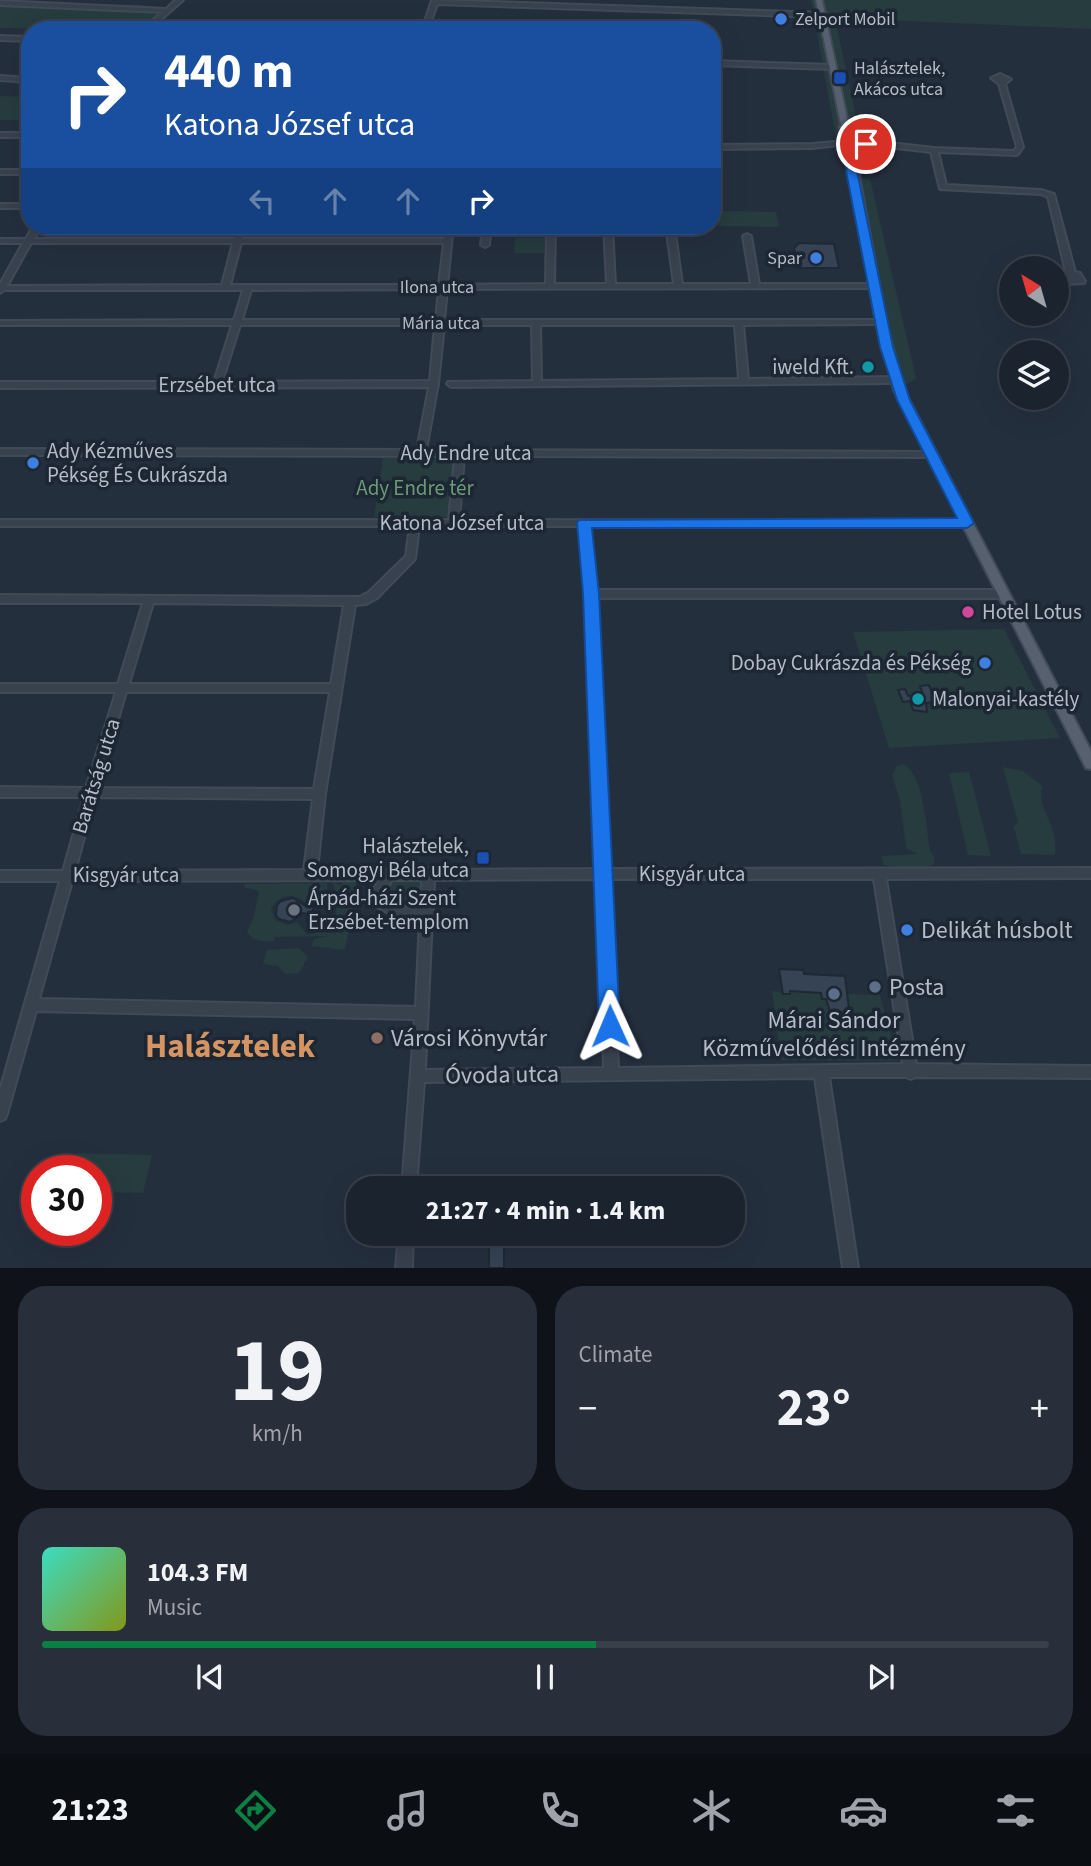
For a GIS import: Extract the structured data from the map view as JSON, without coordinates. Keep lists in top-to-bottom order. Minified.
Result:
{"streets":{"street":["Ilona utca","Mária utca","Erzsébet utca","Ady Endre utca","Katona József utca","Barátság utca","Kisgyár utca","Óvoda utca"]},"crossings":[["Barátság utca","Kisgyár utca"]],"districts":["Halásztelek"],"parks":["Ady Endre tér"],"places":{"other":["Zelport Mobil","Spar","iweld Kft.","Ady Kézműves Pékség És Cukrászda","Hotel Lotus","Dobay Cukrászda és Pékség","Malonyai-kastély","Árpád-házi Szent Erzsébet-templom","Delikát húsbolt","Posta","Márai Sándor Közművelődési Intézmény","Városi Könyvtár"],"transit":["Halásztelek, Akácos utca","Halásztelek, Somogyi Béla utca"]},"north":"top left","page":{"turn":["440 m","Katona József utca"],"limit":"30","trip":"21:27 · 4 min · 1.4 km","tile":[["19","km/h"],"Climate"],"heat":["−","23°","+"],"song":["104.3 FM","Music"],"tabs":"21:23"}}
